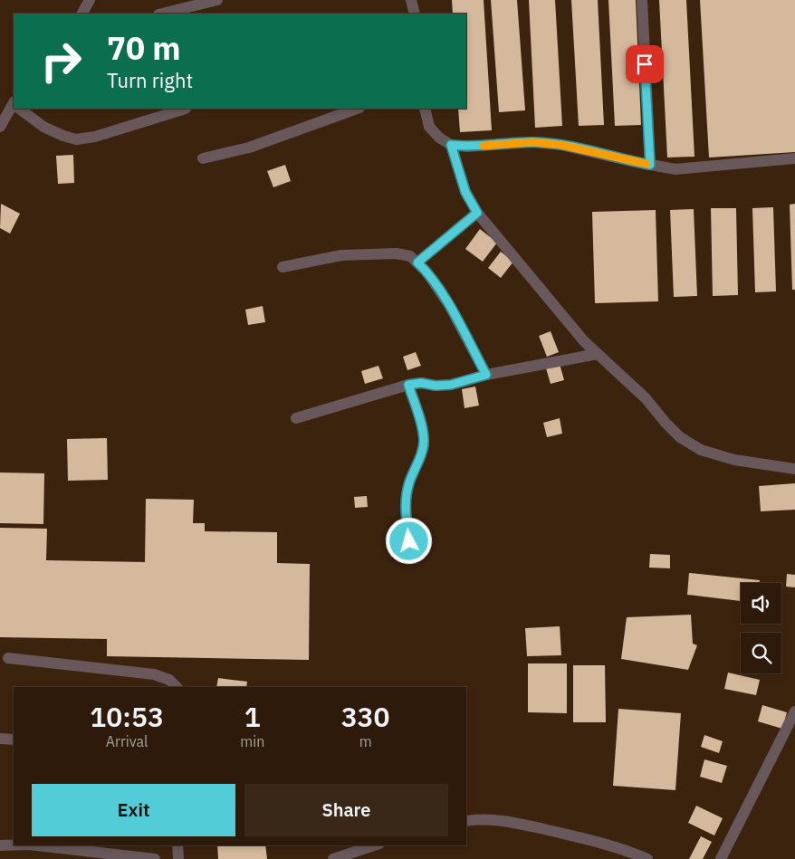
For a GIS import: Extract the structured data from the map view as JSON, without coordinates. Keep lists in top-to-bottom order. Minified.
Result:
{"page":{"turn":["70 m","Turn right"],"eta":["10:53","Arrival","1","min","330","m"],"buttons":["Exit","Share"]}}
